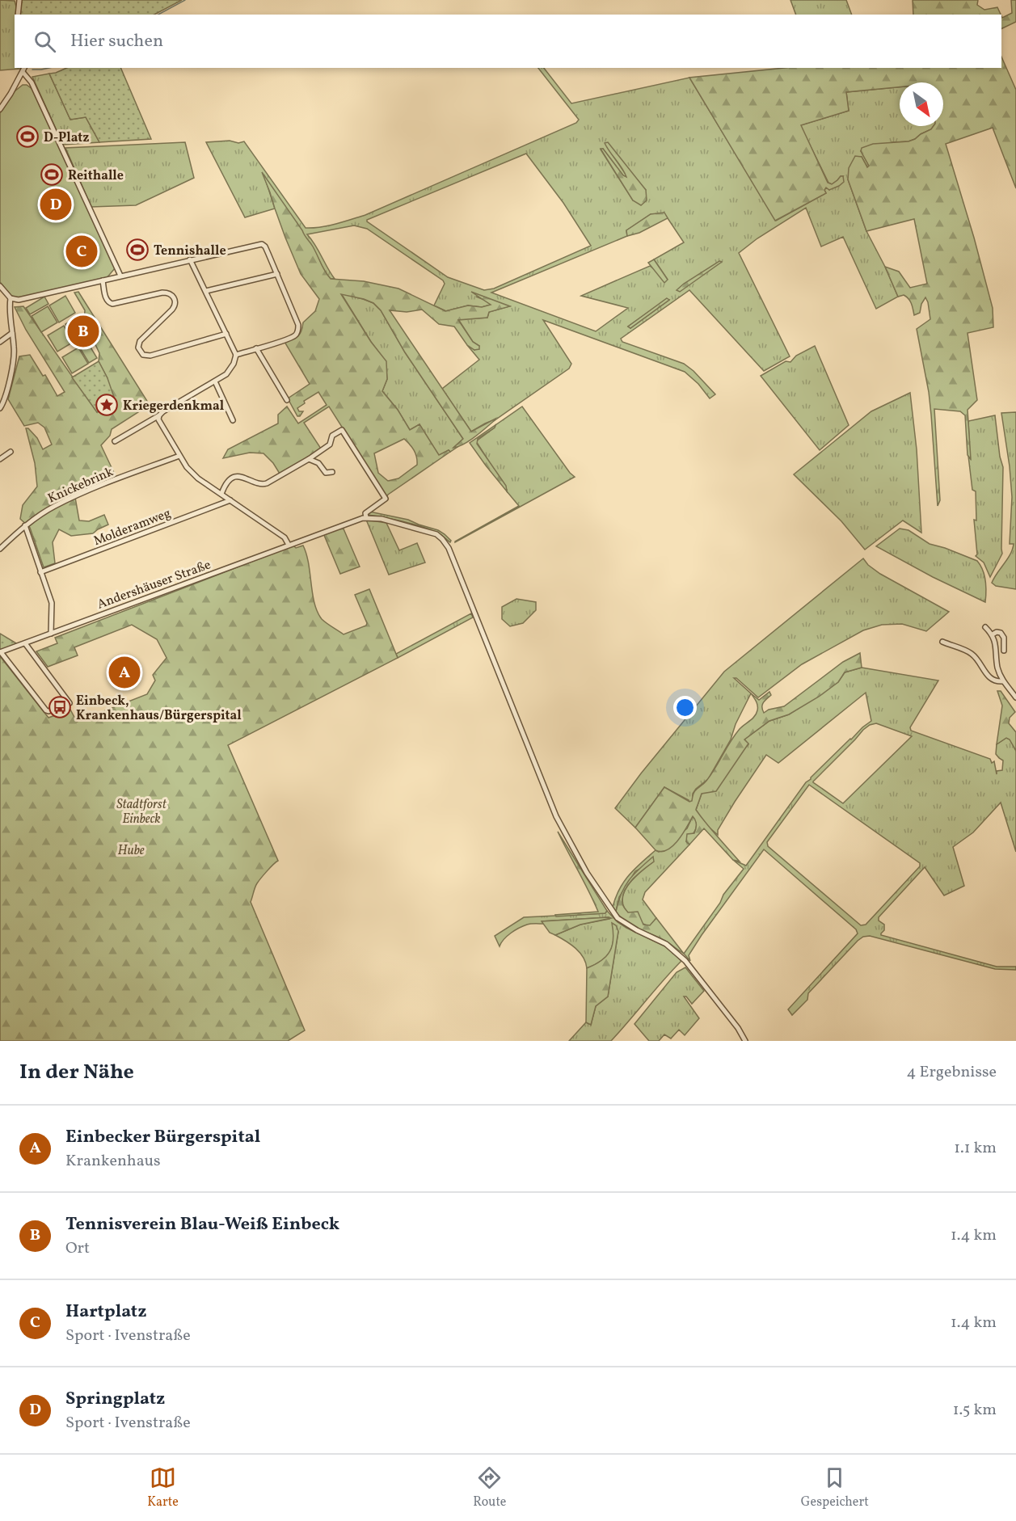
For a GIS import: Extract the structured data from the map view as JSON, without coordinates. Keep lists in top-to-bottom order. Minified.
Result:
{"streets":{"street":["Knickebrink","Molderamweg","Andershäuser Straße"]},"parks":["Stadtforst Einbeck","Hube"],"places":{"sports":["D-Platz","Reithalle","Tennishalle"],"place":["Kriegerdenkmal"],"bus stop":["Einbeck, Krankenhaus/Bürgerspital"]},"north":"bottom right","page":{"search":"Hier suchen","pins":["D","C","B","A"],"heading":["In der Nähe","4 Ergebnisse"],"list":[{"mark":"A","name":"Einbecker Bürgerspital","note":"Krankenhaus","value":"1.1 km"},{"mark":"B","name":"Tennisverein Blau-Weiß Einbeck","note":"Ort","value":"1.4 km"},{"mark":"C","name":"Hartplatz","note":"Sport · Ivenstraße","value":"1.4 km"},{"mark":"D","name":"Springplatz","note":"Sport · Ivenstraße","value":"1.5 km"}],"nav":["Karte","Route","Gespeichert"]}}
